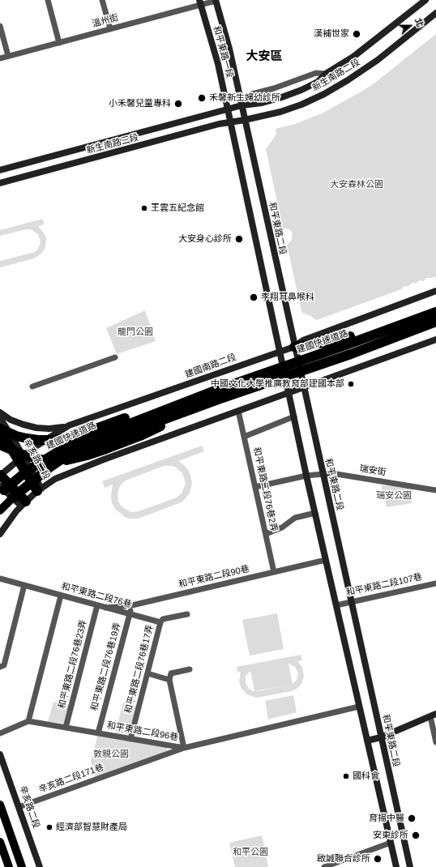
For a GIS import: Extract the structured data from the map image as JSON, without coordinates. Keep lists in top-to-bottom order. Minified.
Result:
{"streets":{"highway":["建國快速道路"],"main road":["和平東路一段","新生南路二段","新生南路三段","和平東路二段","建國南路二段","辛亥路二段"],"street":["溫州街","瑞安街","和平東路二段76巷2弄","和平東路二段90巷","和平東路二段107巷","和平東路二段76巷","和平東路二段76巷23弄","和平東路二段76巷19弄","和平東路二段76巷17弄","和平東路二段96巷","辛亥路二段171巷"]},"crossings":[["溫州街","和平東路一段"],["和平東路一段","新生南路二段"],["和平東路一段","新生南路三段"],["和平東路一段","和平東路二段"],["新生南路二段","新生南路三段"],["新生南路二段","和平東路二段"],["和平東路二段","建國南路二段"],["和平東路二段","瑞安街"],["和平東路二段","和平東路二段107巷"],["建國南路二段","辛亥路二段"],["辛亥路二段","辛亥路二段171巷"],["瑞安街","和平東路二段76巷2弄"],["和平東路二段76巷2弄","和平東路二段90巷"],["和平東路二段90巷","和平東路二段76巷"],["和平東路二段90巷","和平東路二段76巷19弄"],["和平東路二段76巷","和平東路二段76巷23弄"],["和平東路二段76巷","和平東路二段76巷19弄"],["和平東路二段76巷","和平東路二段76巷17弄"],["和平東路二段76巷23弄","和平東路二段96巷"],["和平東路二段76巷19弄","和平東路二段96巷"],["和平東路二段76巷17弄","和平東路二段96巷"],["和平東路二段96巷","辛亥路二段171巷"]],"districts":["大安區"],"parks":["大安森林公園","龍門公園","瑞安公園","敦親公園","和平公園"],"places":["漢補世家","禾馨新生婦幼診所","小禾馨兒童專科","王雲五紀念館","大安身心診所","李翔耳鼻喉科","中國文化大學推廣教育部建國本部","國科會","育揚中醫","經濟部智慧財產局","安東診所","啟誠聯合診所"],"north":"right"}
